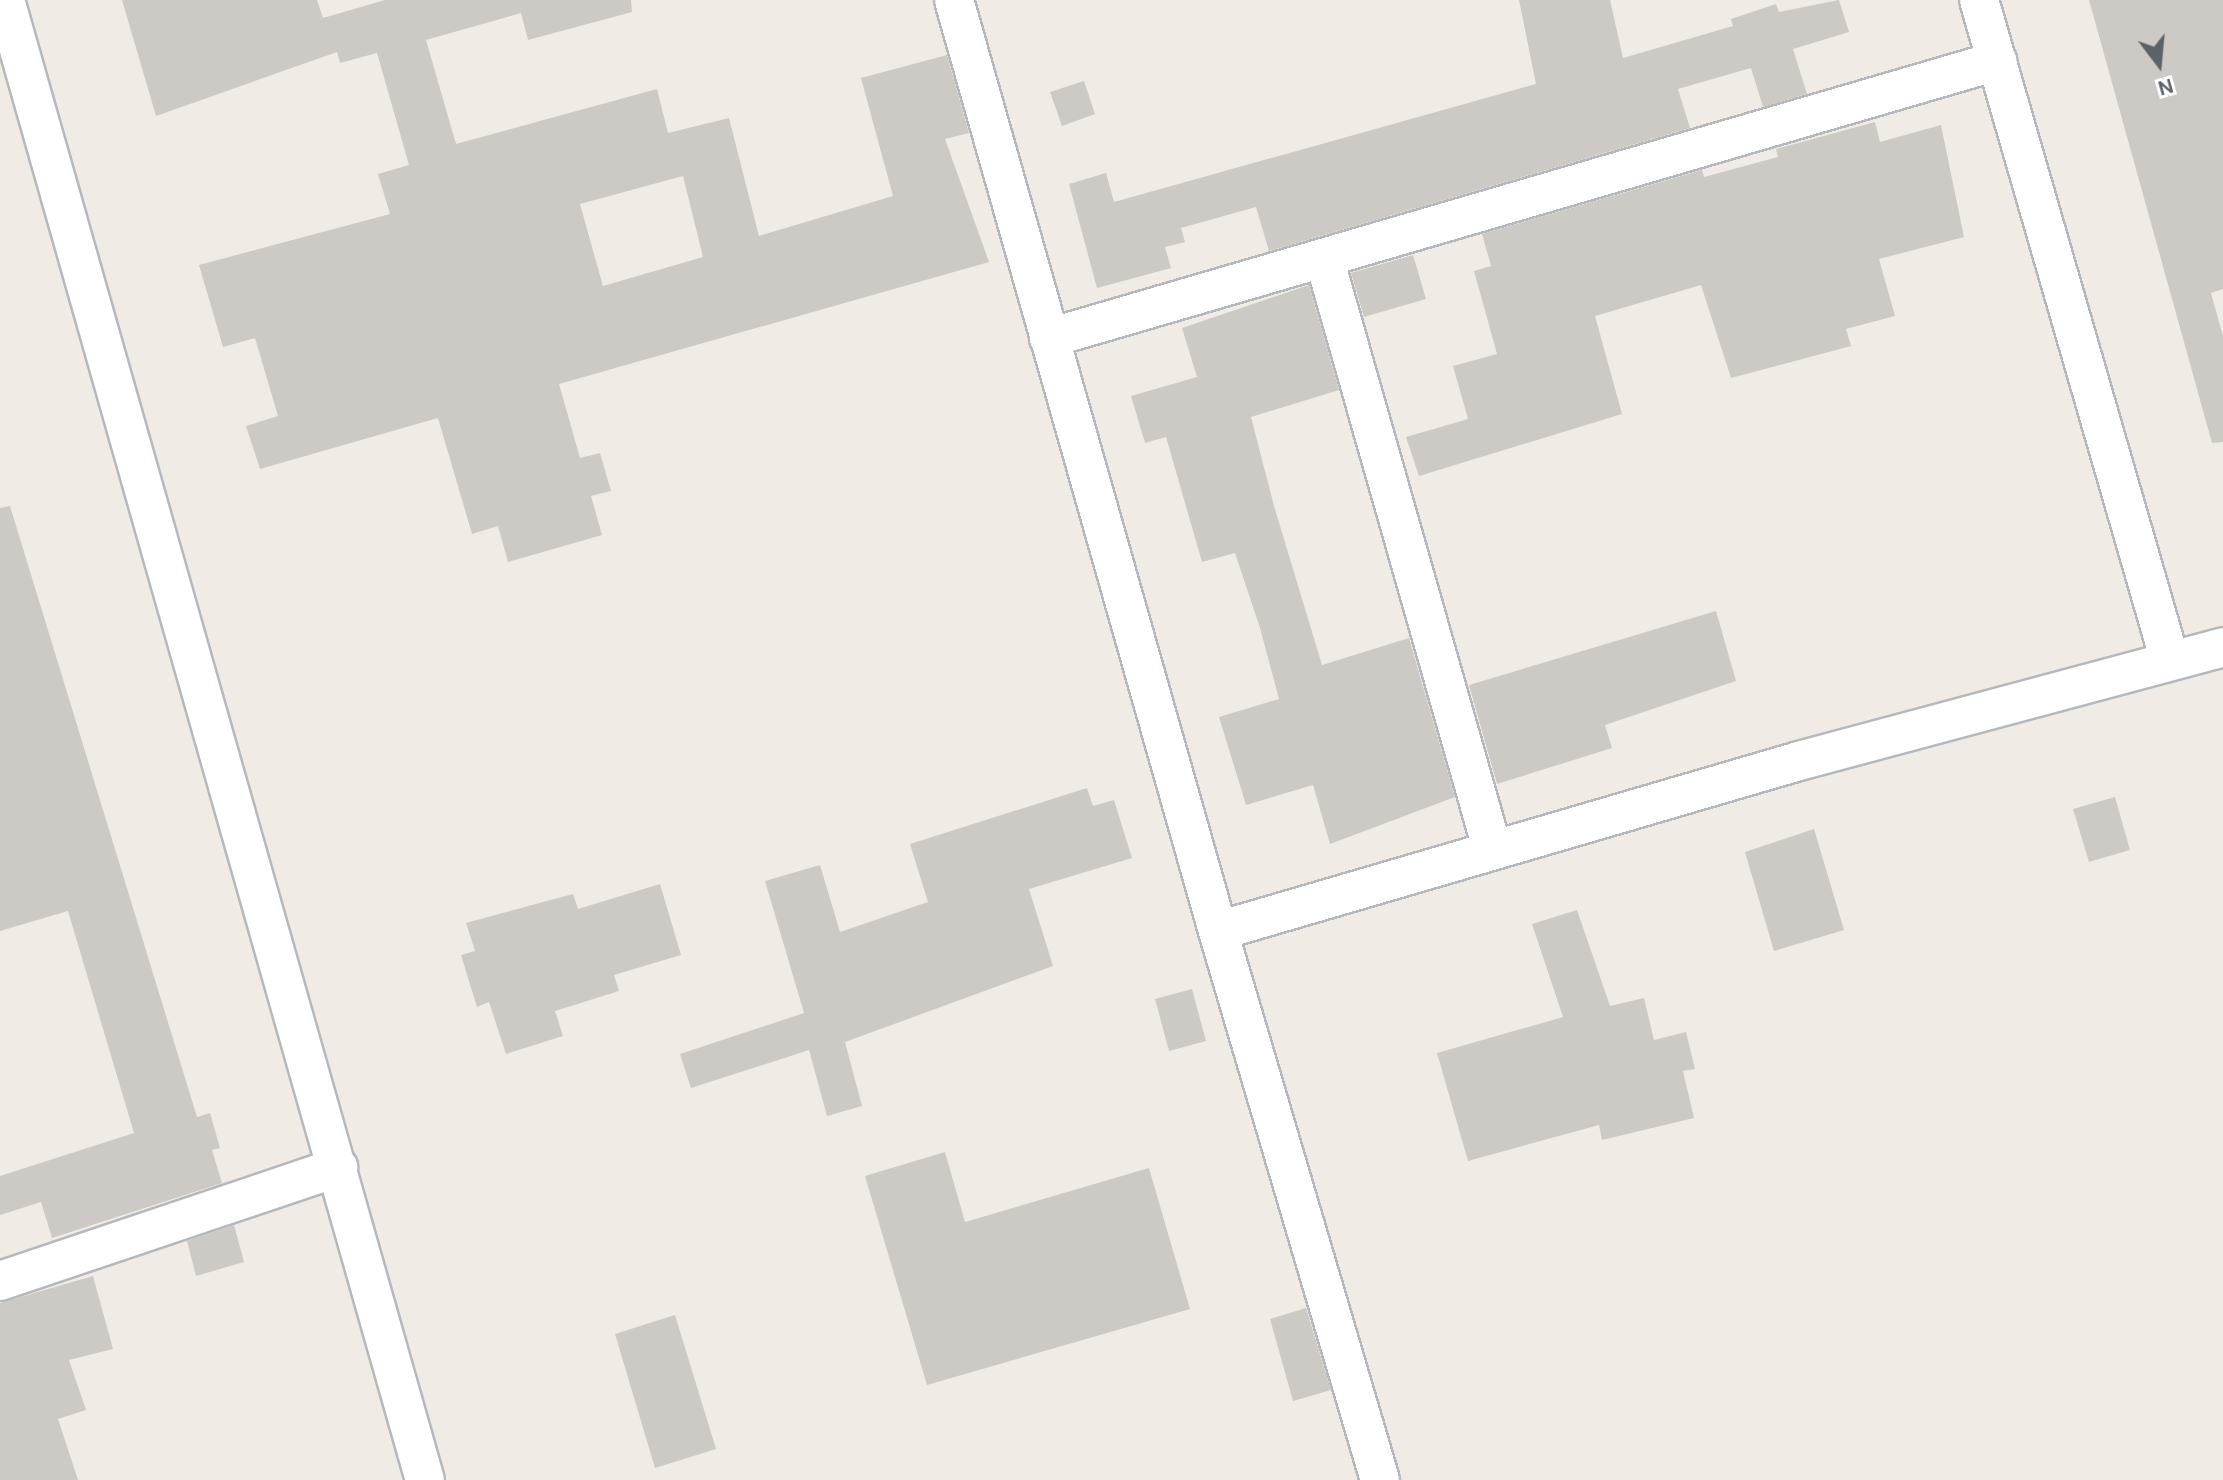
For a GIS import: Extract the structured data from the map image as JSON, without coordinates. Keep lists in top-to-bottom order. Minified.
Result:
{"north":"bottom"}
